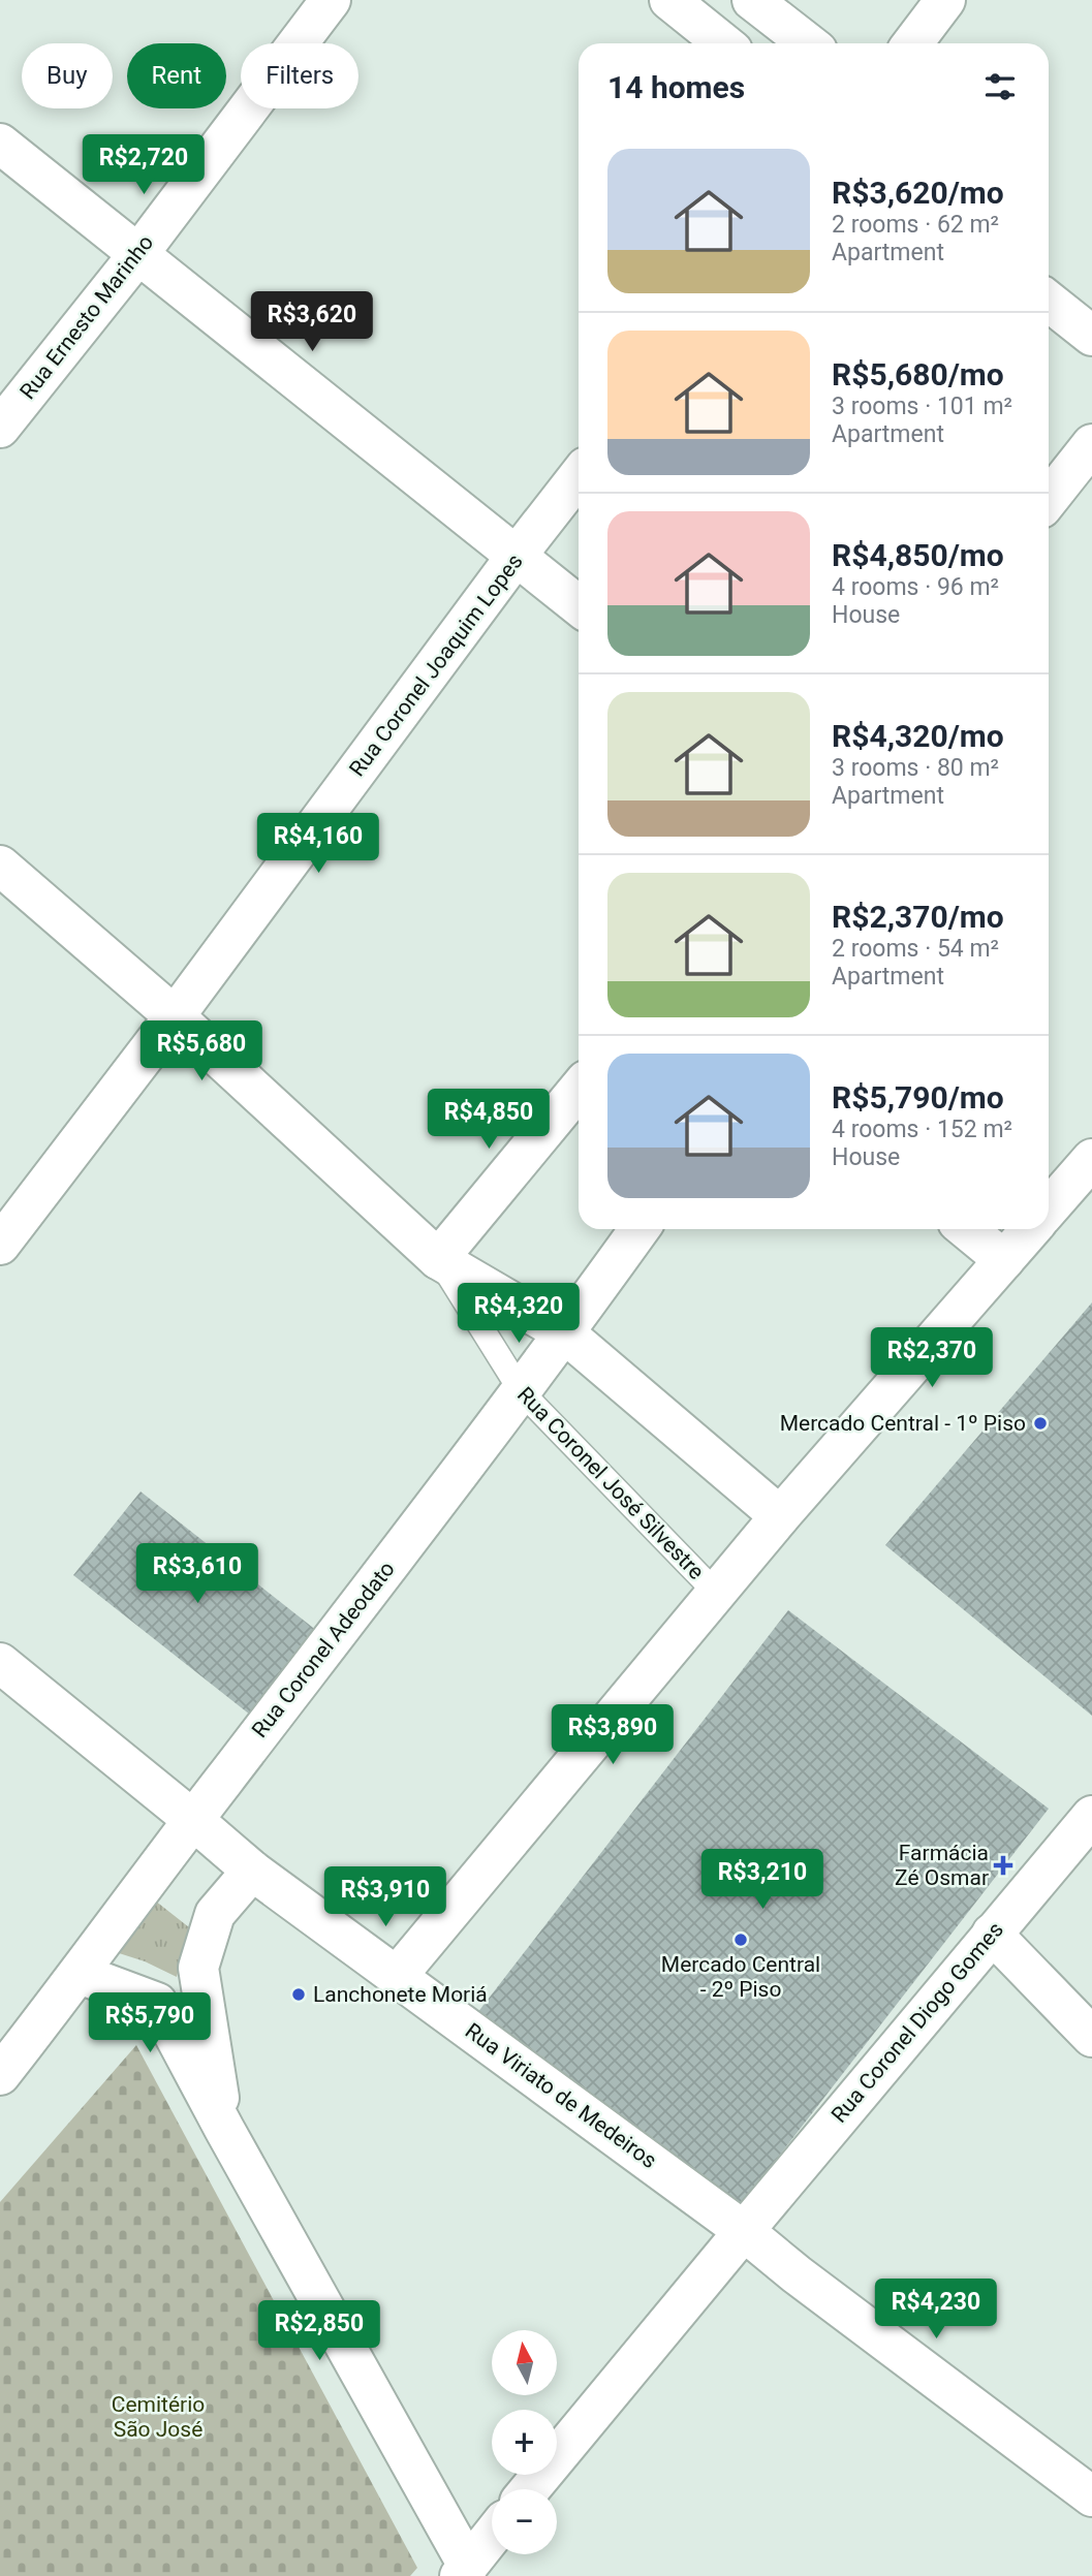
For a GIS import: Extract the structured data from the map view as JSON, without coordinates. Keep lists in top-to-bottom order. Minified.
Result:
{"streets":{"street":["Rua Ernesto Marinho","Rua Coronel Joaquim Lopes","Rua Coronel José Silvestre","Rua Coronel Adeodato","Rua Coronel Diogo Gomes","Rua Viriato de Medeiros"]},"crossings":[["Rua Coronel Joaquim Lopes","Rua Coronel José Silvestre"],["Rua Coronel José Silvestre","Rua Coronel Adeodato"],["Rua Coronel Adeodato","Rua Viriato de Medeiros"],["Rua Coronel Diogo Gomes","Rua Viriato de Medeiros"]],"parks":["Cemitério São José"],"places":{"other":["Mercado Central - 1º Piso","Mercado Central - 2º Piso","Lanchonete Moriá"],"health":["Farmácia Zé Osmar"]},"north":"top","page":{"chip":["Buy","Rent","Filters"],"heading":"14 homes","list":[{"name":"R$3,620/mo","note":"2 rooms · 62 m² · Apartment"},{"name":"R$5,680/mo","note":"3 rooms · 101 m² · Apartment"},{"name":"R$4,850/mo","note":"4 rooms · 96 m² · House"},{"name":"R$4,320/mo","note":"3 rooms · 80 m² · Apartment"},{"name":"R$2,370/mo","note":"2 rooms · 54 m² · Apartment"},{"name":"R$5,790/mo","note":"4 rooms · 152 m² · House"}],"price":["R$2,720","R$3,620","R$4,160","R$5,680","R$4,850","R$4,320","R$2,370","R$3,610","R$3,890","R$3,210","R$3,910","R$5,790","R$4,230","R$2,850"],"map_buttons":["+","−"]}}
